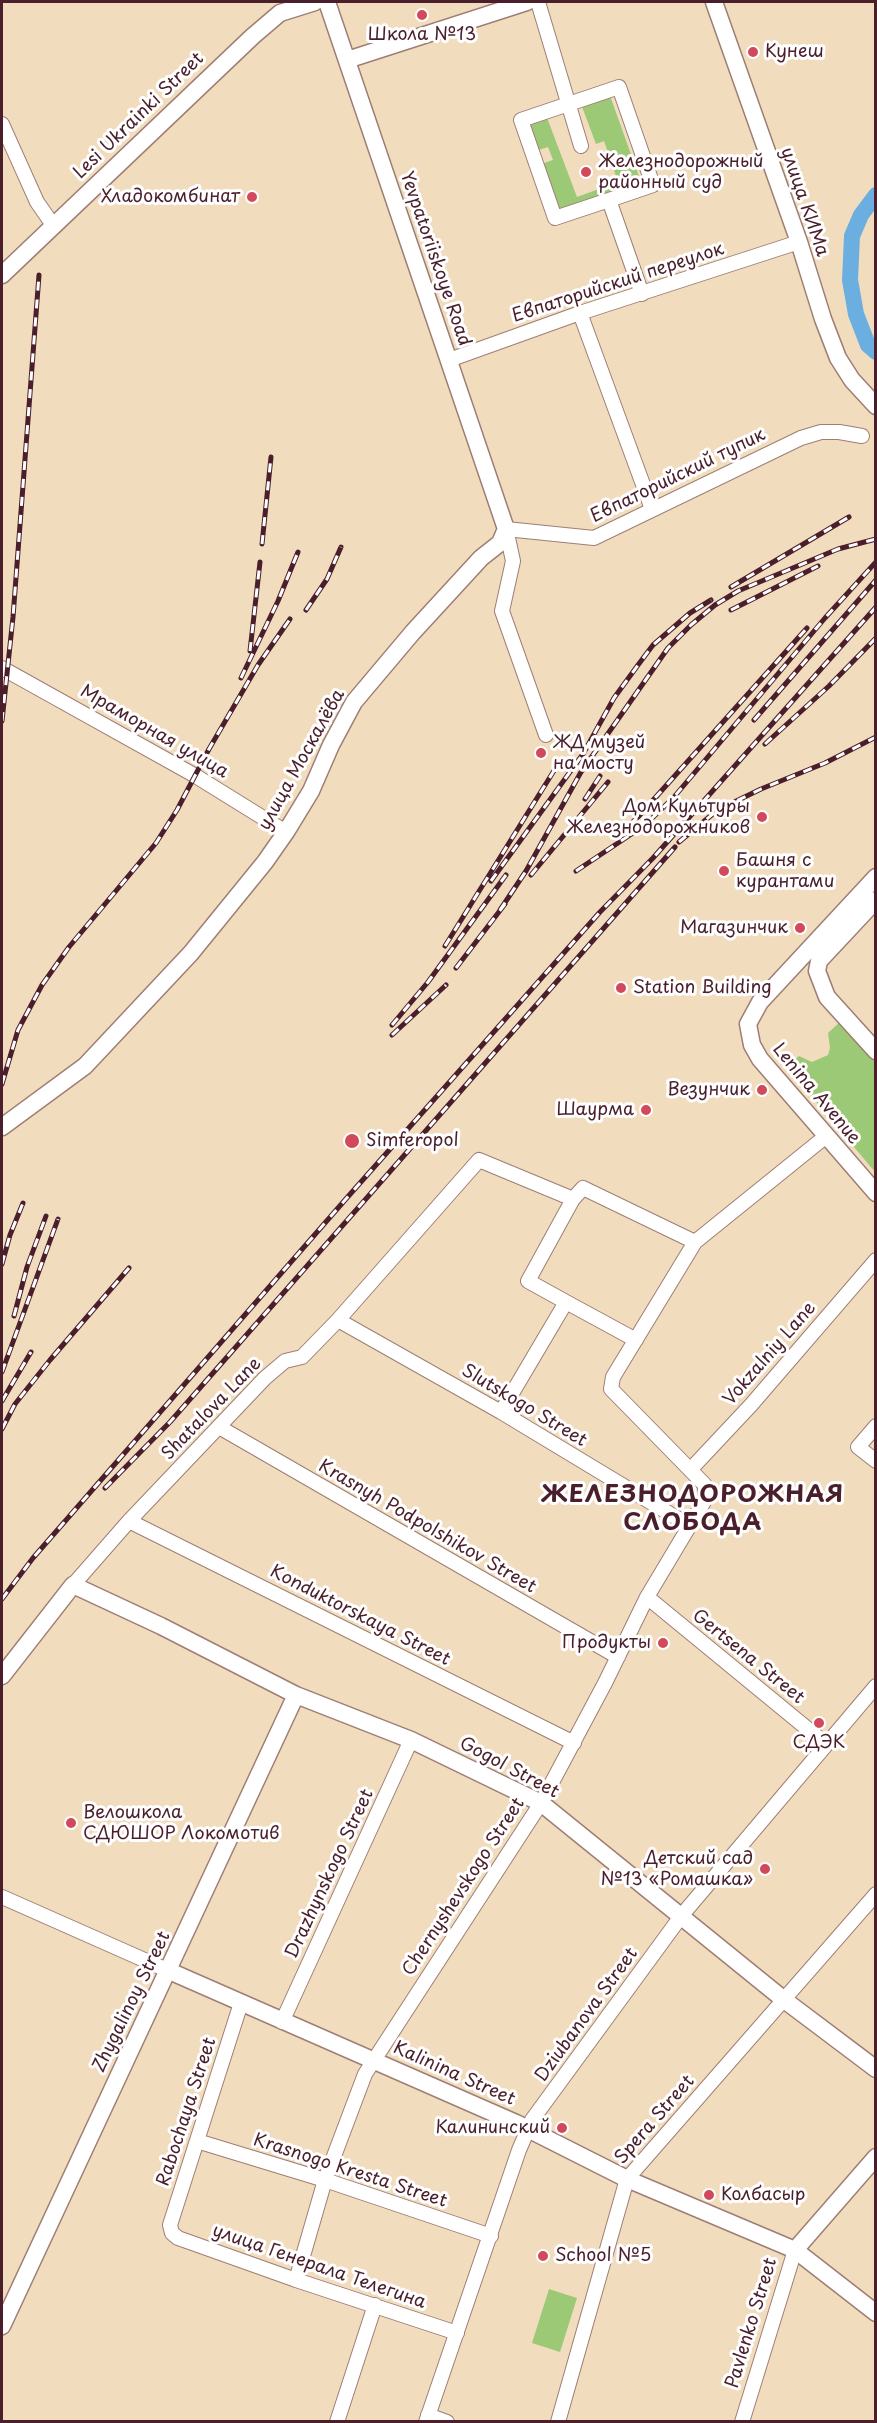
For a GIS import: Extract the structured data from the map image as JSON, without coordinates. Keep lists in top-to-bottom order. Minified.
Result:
{"streets":{"main road":["Lesi Ukrainki Street","улица КИМа","Yevpatoriiskoye Road","улица Москалёва","Lenina Avenue","Gogol Street","Zhygalinoy Street","Kalinina Street","Pavlenko Street"],"street":["Евпаторийский переулок","Евпаторийский тупик","Мраморная улица","Vokzalniy Lane","Slutskogo Street","Shatalova Lane","Krasnyh Podpolshikov Street","Konduktorskaya Street","Gertsena Street","Drazhynskogo Street","Chernyshevskogo Street","Dziubanova Street","Rabochaya Street","Spera Street","Krasnogo Kresta Street","улица Генерала Телегина"]},"crossings":[["улица КИМа","Евпаторийский переулок"],["Yevpatoriiskoye Road","Евпаторийский переулок"],["Yevpatoriiskoye Road","Евпаторийский тупик"],["Yevpatoriiskoye Road","улица Москалёва"],["Евпаторийский тупик","улица Москалёва"],["Мраморная улица","улица Москалёва"],["Vokzalniy Lane","Chernyshevskogo Street"],["Slutskogo Street","Shatalova Lane"],["Slutskogo Street","Chernyshevskogo Street"],["Shatalova Lane","Krasnyh Podpolshikov Street"],["Shatalova Lane","Konduktorskaya Street"],["Shatalova Lane","Gogol Street"],["Krasnyh Podpolshikov Street","Chernyshevskogo Street"],["Konduktorskaya Street","Chernyshevskogo Street"],["Gertsena Street","Chernyshevskogo Street"],["Gertsena Street","Dziubanova Street"],["Gogol Street","Drazhynskogo Street"],["Gogol Street","Chernyshevskogo Street"],["Gogol Street","Zhygalinoy Street"],["Gogol Street","Dziubanova Street"],["Gogol Street","Spera Street"],["Drazhynskogo Street","Kalinina Street"],["Chernyshevskogo Street","Kalinina Street"],["Chernyshevskogo Street","Krasnogo Kresta Street"],["Chernyshevskogo Street","улица Генерала Телегина"],["Zhygalinoy Street","Kalinina Street"],["Dziubanova Street","Kalinina Street"],["Dziubanova Street","Krasnogo Kresta Street"],["Dziubanova Street","улица Генерала Телегина"],["Kalinina Street","Rabochaya Street"],["Kalinina Street","Spera Street"],["Kalinina Street","Pavlenko Street"],["Rabochaya Street","Krasnogo Kresta Street"],["Rabochaya Street","улица Генерала Телегина"]],"districts":["ЖЕЛЕЗНОДОРОЖНАЯ СЛОБОДА"],"places":["Школа №13","Кунеш","Железнодорожный районный суд","Хладокомбинат","ЖД музей на мосту","Дом Культуры Железнодорожников","Башня с курантами","Магазинчик","Station Building","Везунчик","Шаурма","Simferopol","Продукты","СДЭК","Велошкола СДЮШОР Локомотив","Детский сад №13 «Ромашка»","Калининский","Колбасыр","School №5"]}
